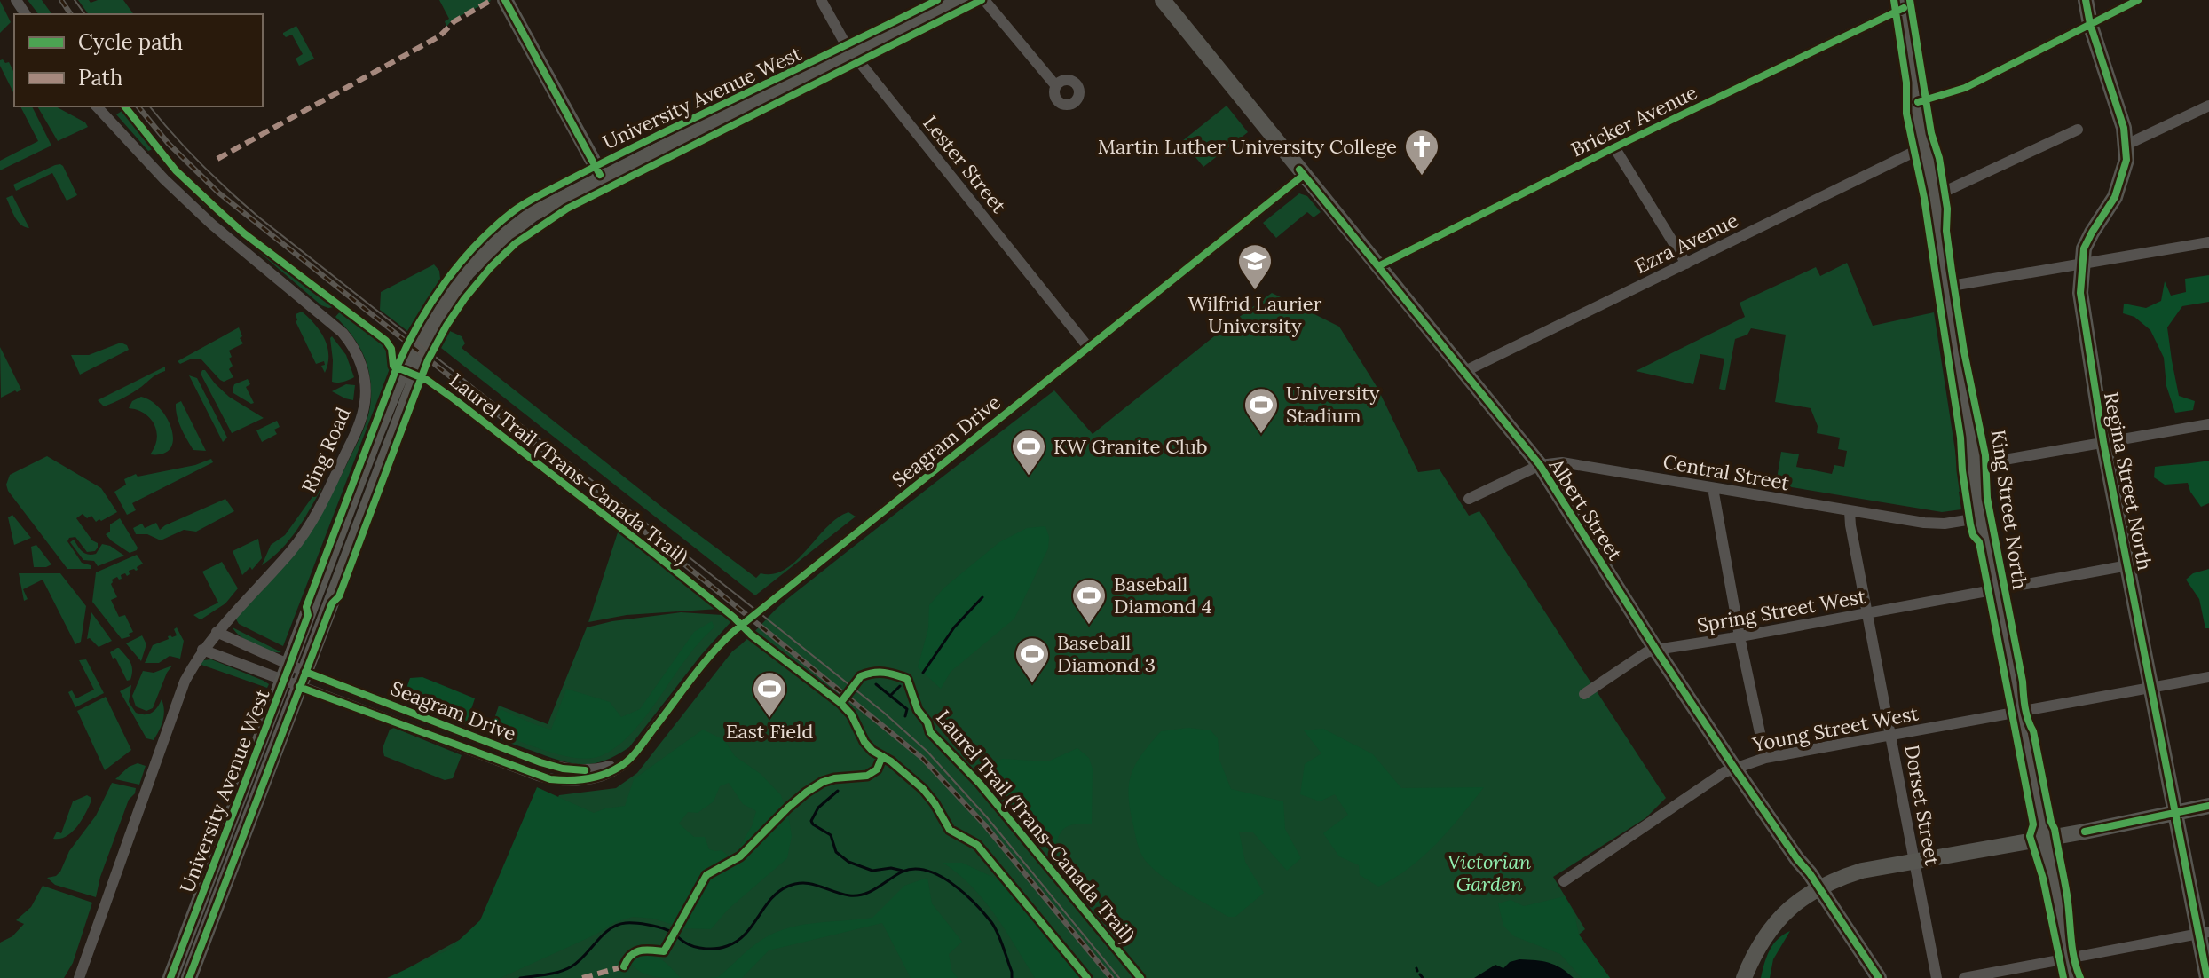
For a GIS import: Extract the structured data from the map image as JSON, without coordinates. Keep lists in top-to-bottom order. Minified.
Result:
{"streets":{"main road":["University Avenue West","Regina Street North","Albert Street","King Street North"],"street":["Bricker Avenue","Lester Street","Ezra Avenue","Seagram Drive","Ring Road","Central Street","Spring Street West","Young Street West","Dorset Street"],"cycle path":["Laurel Trail (Trans-Canada Trail)"]},"crossings":[["University Avenue West","Lester Street"],["University Avenue West","Seagram Drive"],["Bricker Avenue","Albert Street"],["Bricker Avenue","King Street North"],["Lester Street","Seagram Drive"],["Ezra Avenue","Albert Street"],["Ezra Avenue","King Street North"],["Seagram Drive","Albert Street"],["Central Street","Albert Street"],["Central Street","King Street North"],["Central Street","Dorset Street"],["Regina Street North","Spring Street West"],["Regina Street North","Young Street West"],["Albert Street","Spring Street West"],["Albert Street","Young Street West"],["King Street North","Spring Street West"],["King Street North","Young Street West"],["Spring Street West","Dorset Street"],["Young Street West","Dorset Street"]],"parks":["Victorian Garden"],"places":{"church":["Martin Luther University College"],"school or university":["Wilfrid Laurier University"],"sports":["University Stadium","KW Granite Club","Baseball Diamond 4","Baseball Diamond 3","East Field"]},"legend":["Cycle path","Path"]}
